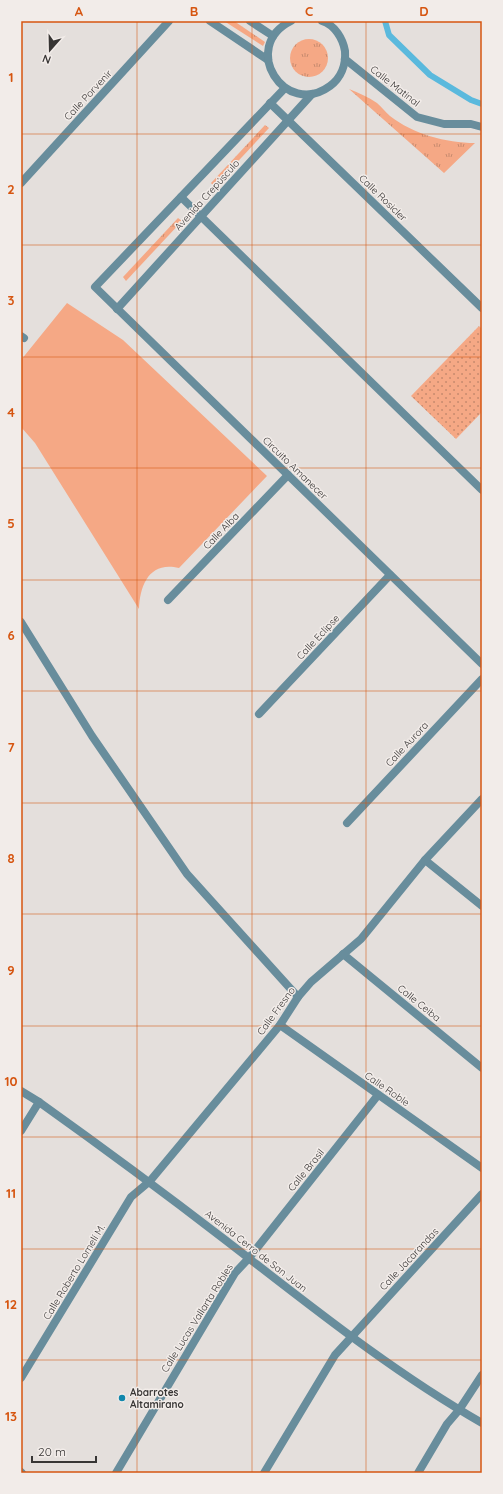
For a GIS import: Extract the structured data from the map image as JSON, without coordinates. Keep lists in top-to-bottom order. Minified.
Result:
{"streets":{"street":["Calle Matinal","Calle Porvenir","Avenida Crepúsculo","Calle Rosicler","Circuito Amanecer","Calle Alba","Calle Eclipse","Calle Aurora","Calle Ceiba","Calle Fresno","Calle Roble","Calle Brasil","Avenida Cerro de San Juan","Calle Jacarandas","Calle Roberto Lomelí M.","Calle Lucas Vallarta Robles"]},"crossings":[["Avenida Crepúsculo","Calle Rosicler"],["Avenida Crepúsculo","Circuito Amanecer"],["Circuito Amanecer","Calle Alba"],["Circuito Amanecer","Calle Eclipse"],["Calle Ceiba","Calle Fresno"],["Calle Fresno","Calle Roble"],["Calle Fresno","Avenida Cerro de San Juan"],["Calle Fresno","Calle Roberto Lomelí M."],["Calle Roble","Calle Brasil"],["Calle Brasil","Avenida Cerro de San Juan"],["Calle Brasil","Calle Lucas Vallarta Robles"],["Avenida Cerro de San Juan","Calle Jacarandas"],["Avenida Cerro de San Juan","Calle Roberto Lomelí M."],["Avenida Cerro de San Juan","Calle Lucas Vallarta Robles"]],"places":["Abarrotes Altamirano"],"scale_bar":"20 m","north":"bottom","grid":{"columns":["A","B","C","D"],"rows":["1","2","3","4","5","6","7","8","9","10","11","12","13"]}}
